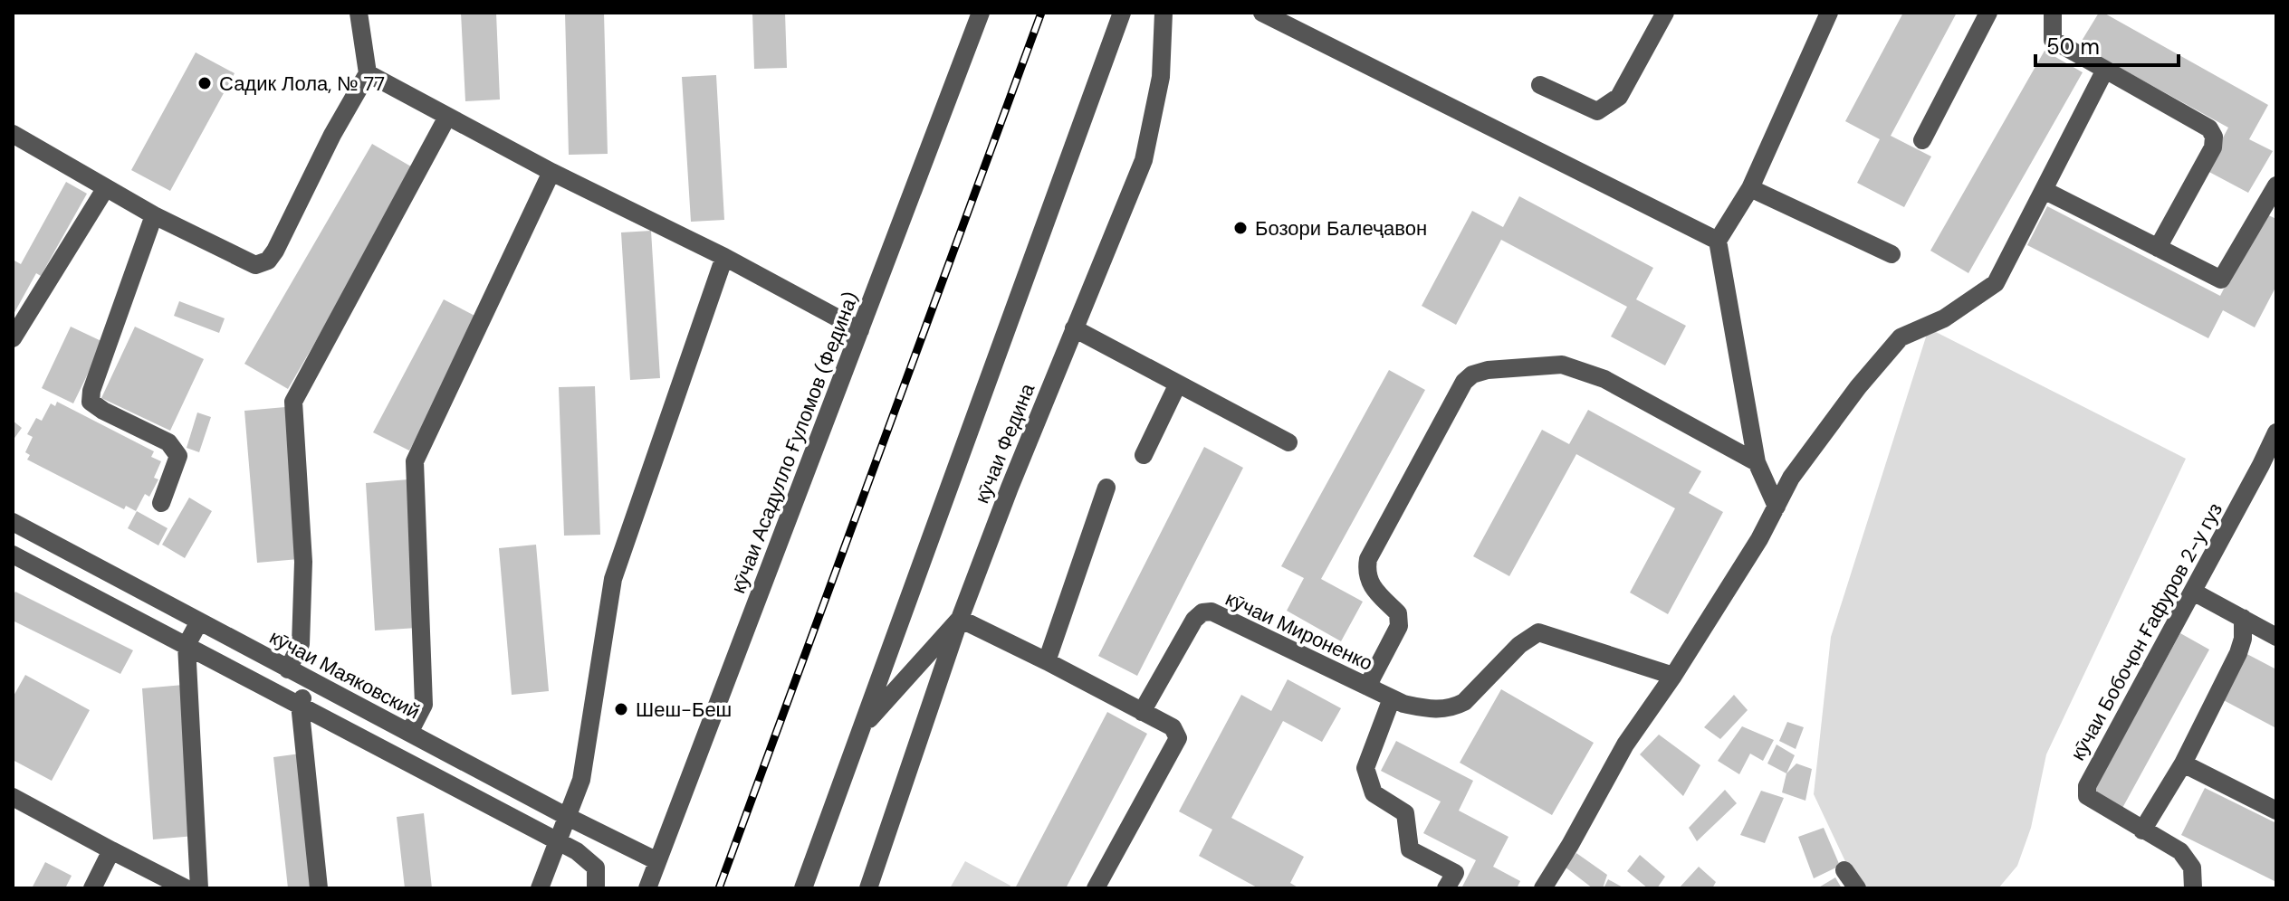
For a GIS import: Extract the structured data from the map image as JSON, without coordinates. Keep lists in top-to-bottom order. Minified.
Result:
{"streets":{"street":["кӯчаи Асадулло Ғуломов (Федина)","кӯчаи Федина","кӯчаи Мироненко","кӯчаи Бобоҷон Ғафуров 2-у гуз","кӯчаи Маяковский"]},"crossings":[["кӯчаи Асадулло Ғуломов (Федина)","кӯчаи Маяковский"]],"places":["Садик Лола, № 77","Бозори Балеҷавон","Шеш-Беш"],"scale_bar":"50 m"}
